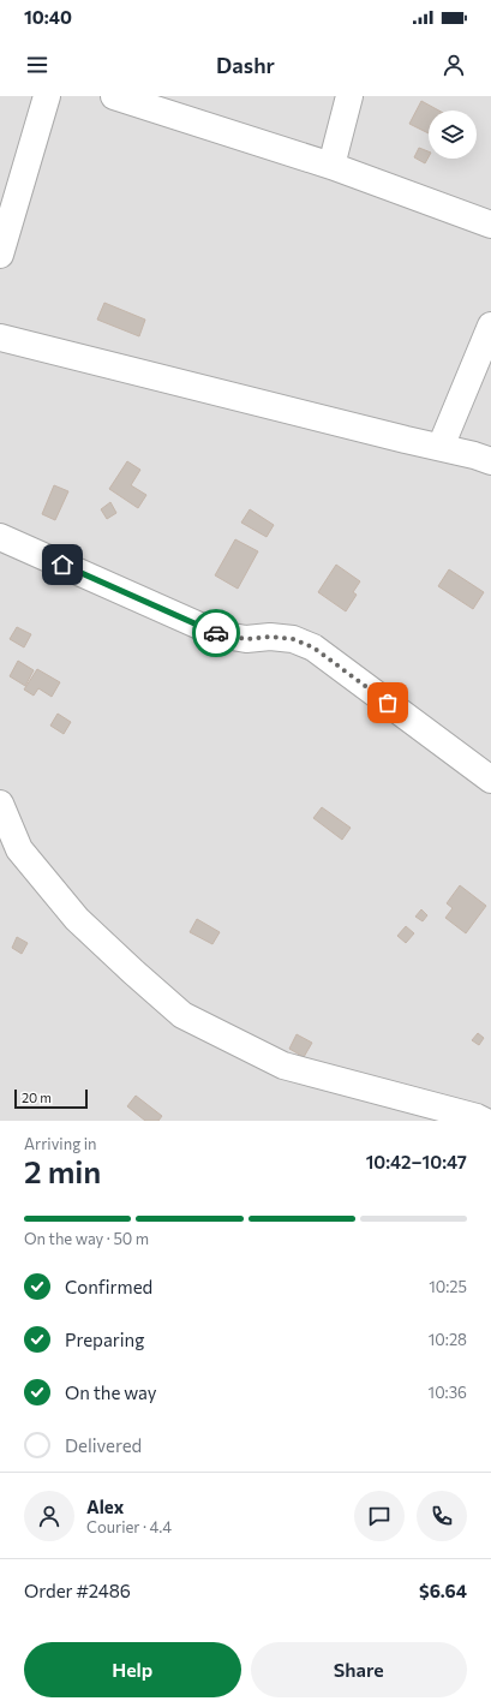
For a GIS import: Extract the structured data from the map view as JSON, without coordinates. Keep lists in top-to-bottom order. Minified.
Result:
{"scale_bar":"20 m","page":{"status":"10:40","header":"Dashr","scale":"20 m","heading":["2 min","Arriving in","10:42–10:47"],"panel":["Alex","Courier · 4.4","Order #2486","$6.64"],"bar":"On the way · 50 m","list":[["Confirmed","10:25"],["Preparing","10:28"],["On the way","10:36"],"Delivered"],"buttons":["Help","Share"]}}
